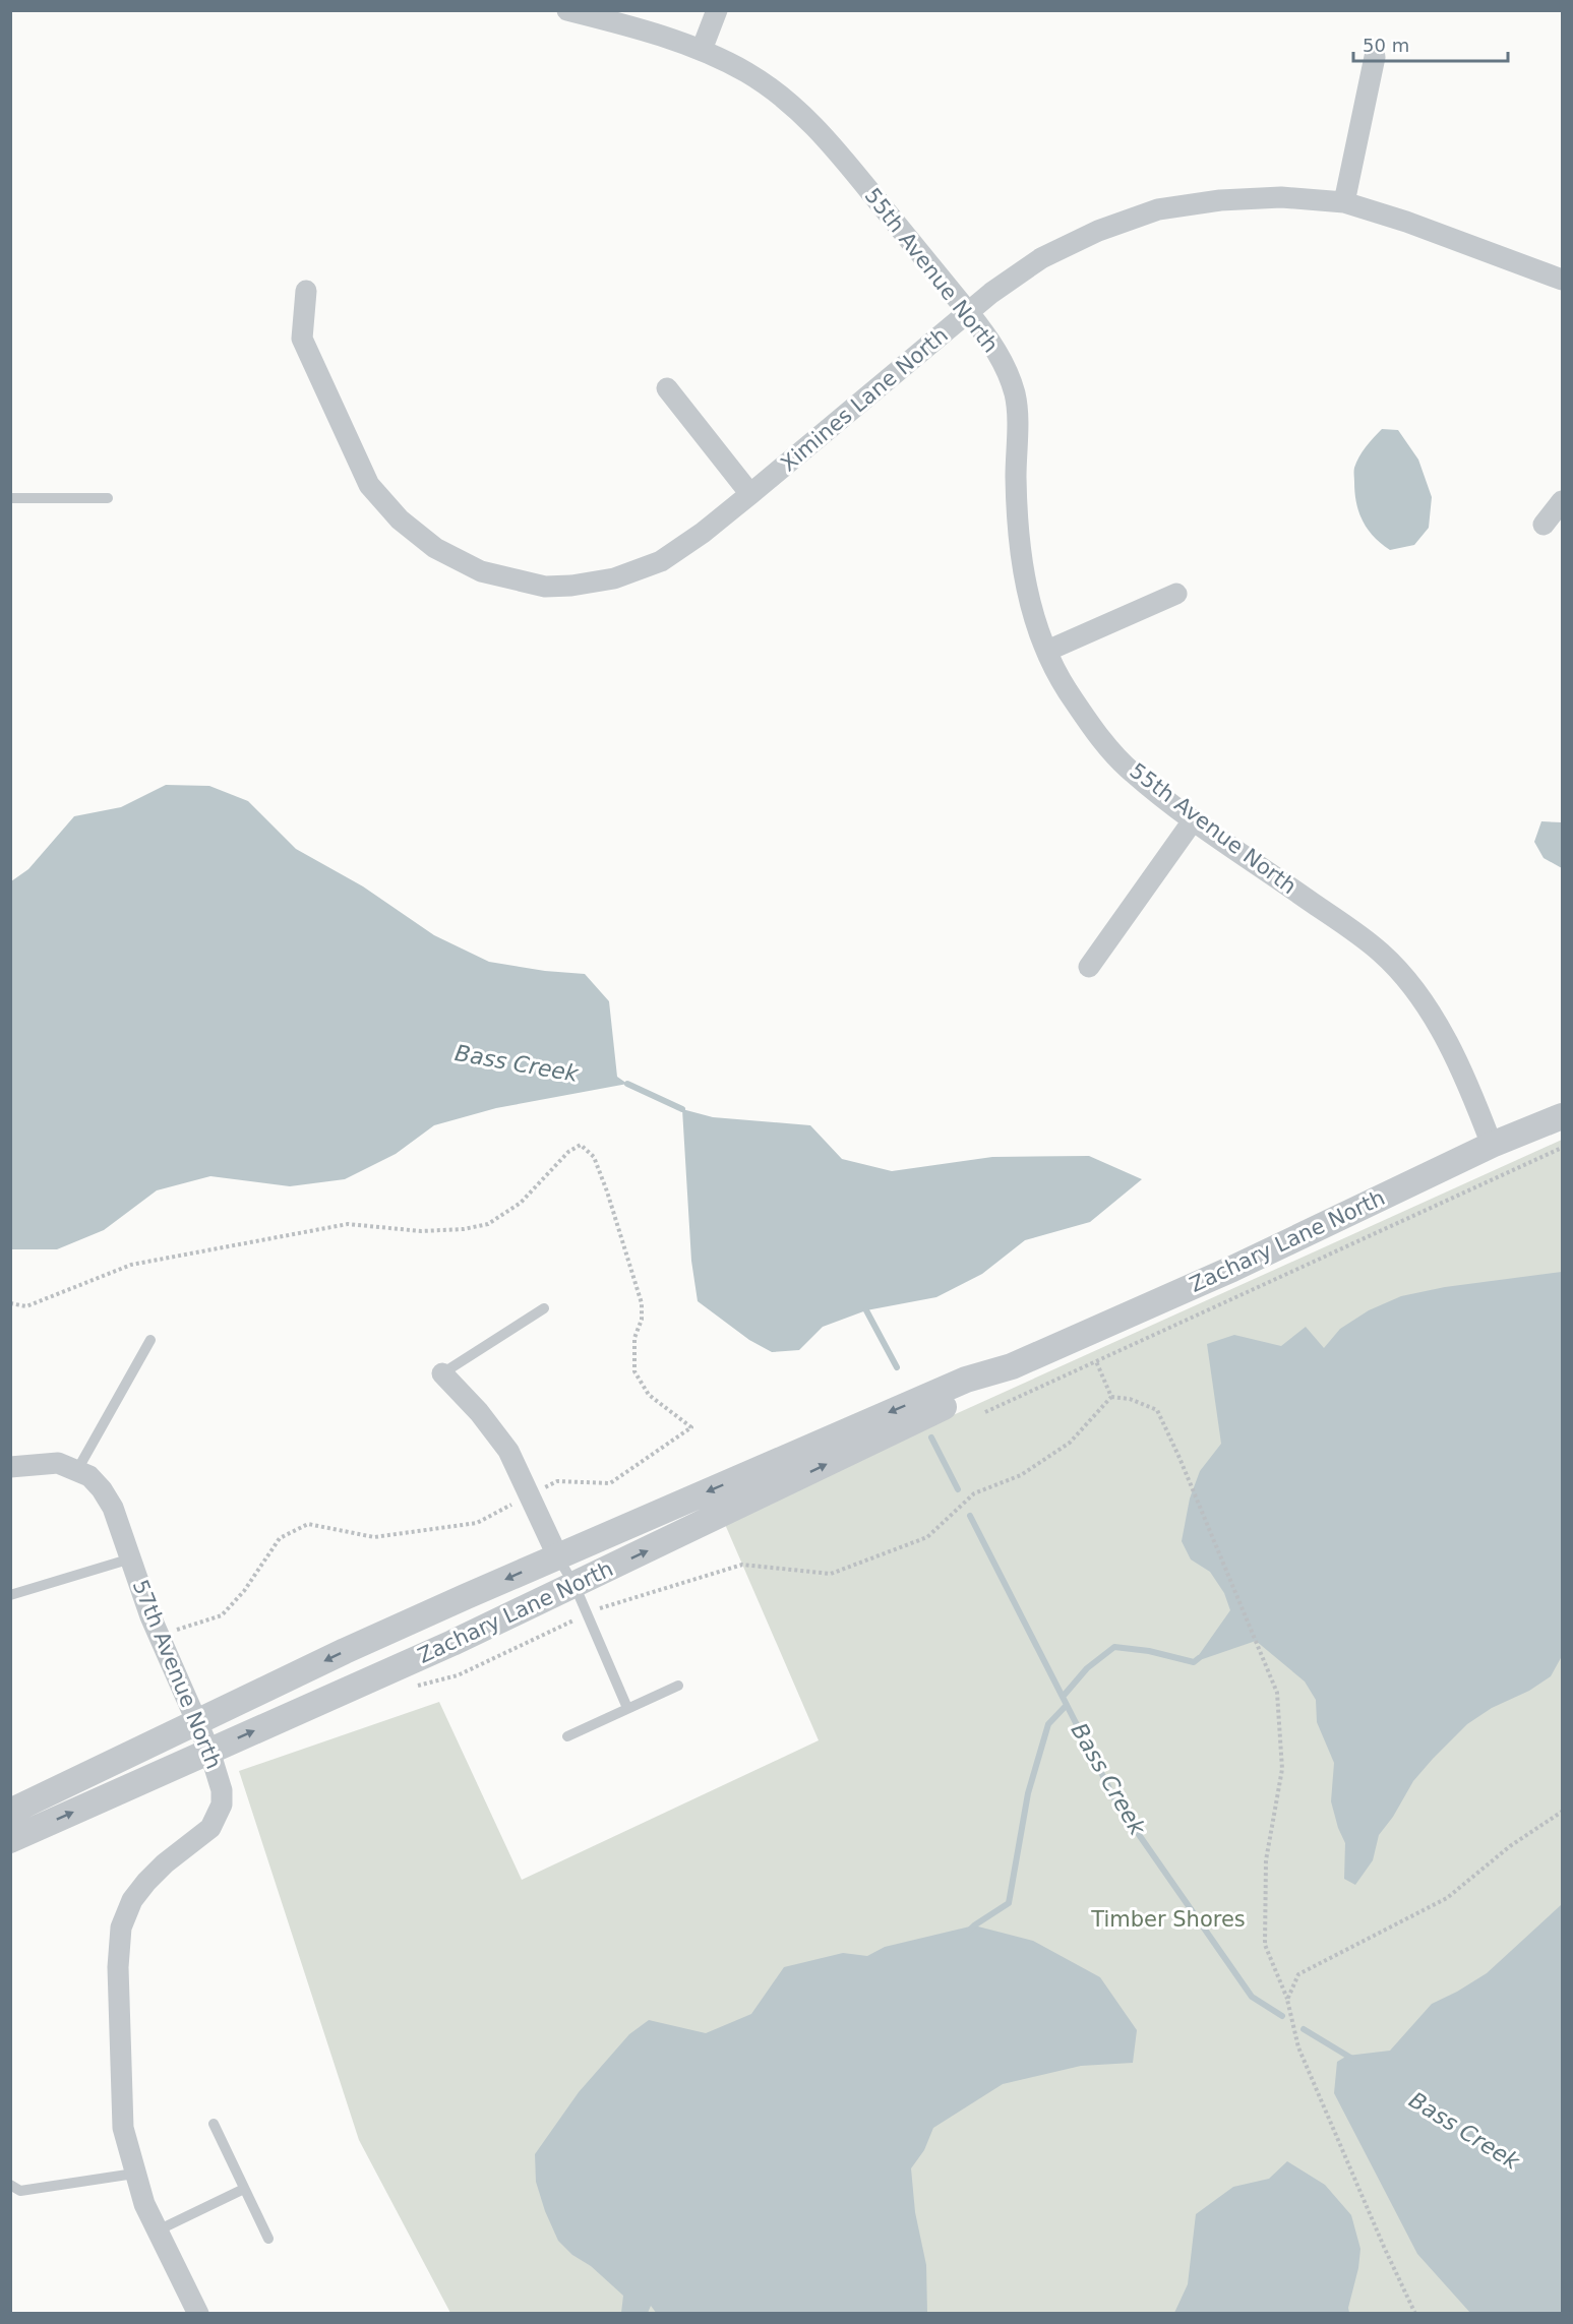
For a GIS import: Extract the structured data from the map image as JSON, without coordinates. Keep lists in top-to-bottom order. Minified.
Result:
{"streets":{"street":["55th Avenue North","Ximines Lane North","Zachary Lane North","57th Avenue North"]},"crossings":[["55th Avenue North","Ximines Lane North"],["55th Avenue North","Zachary Lane North"],["Zachary Lane North","57th Avenue North"]],"water":["Bass Creek"],"parks":["Timber Shores"],"scale_bar":"50 m"}
